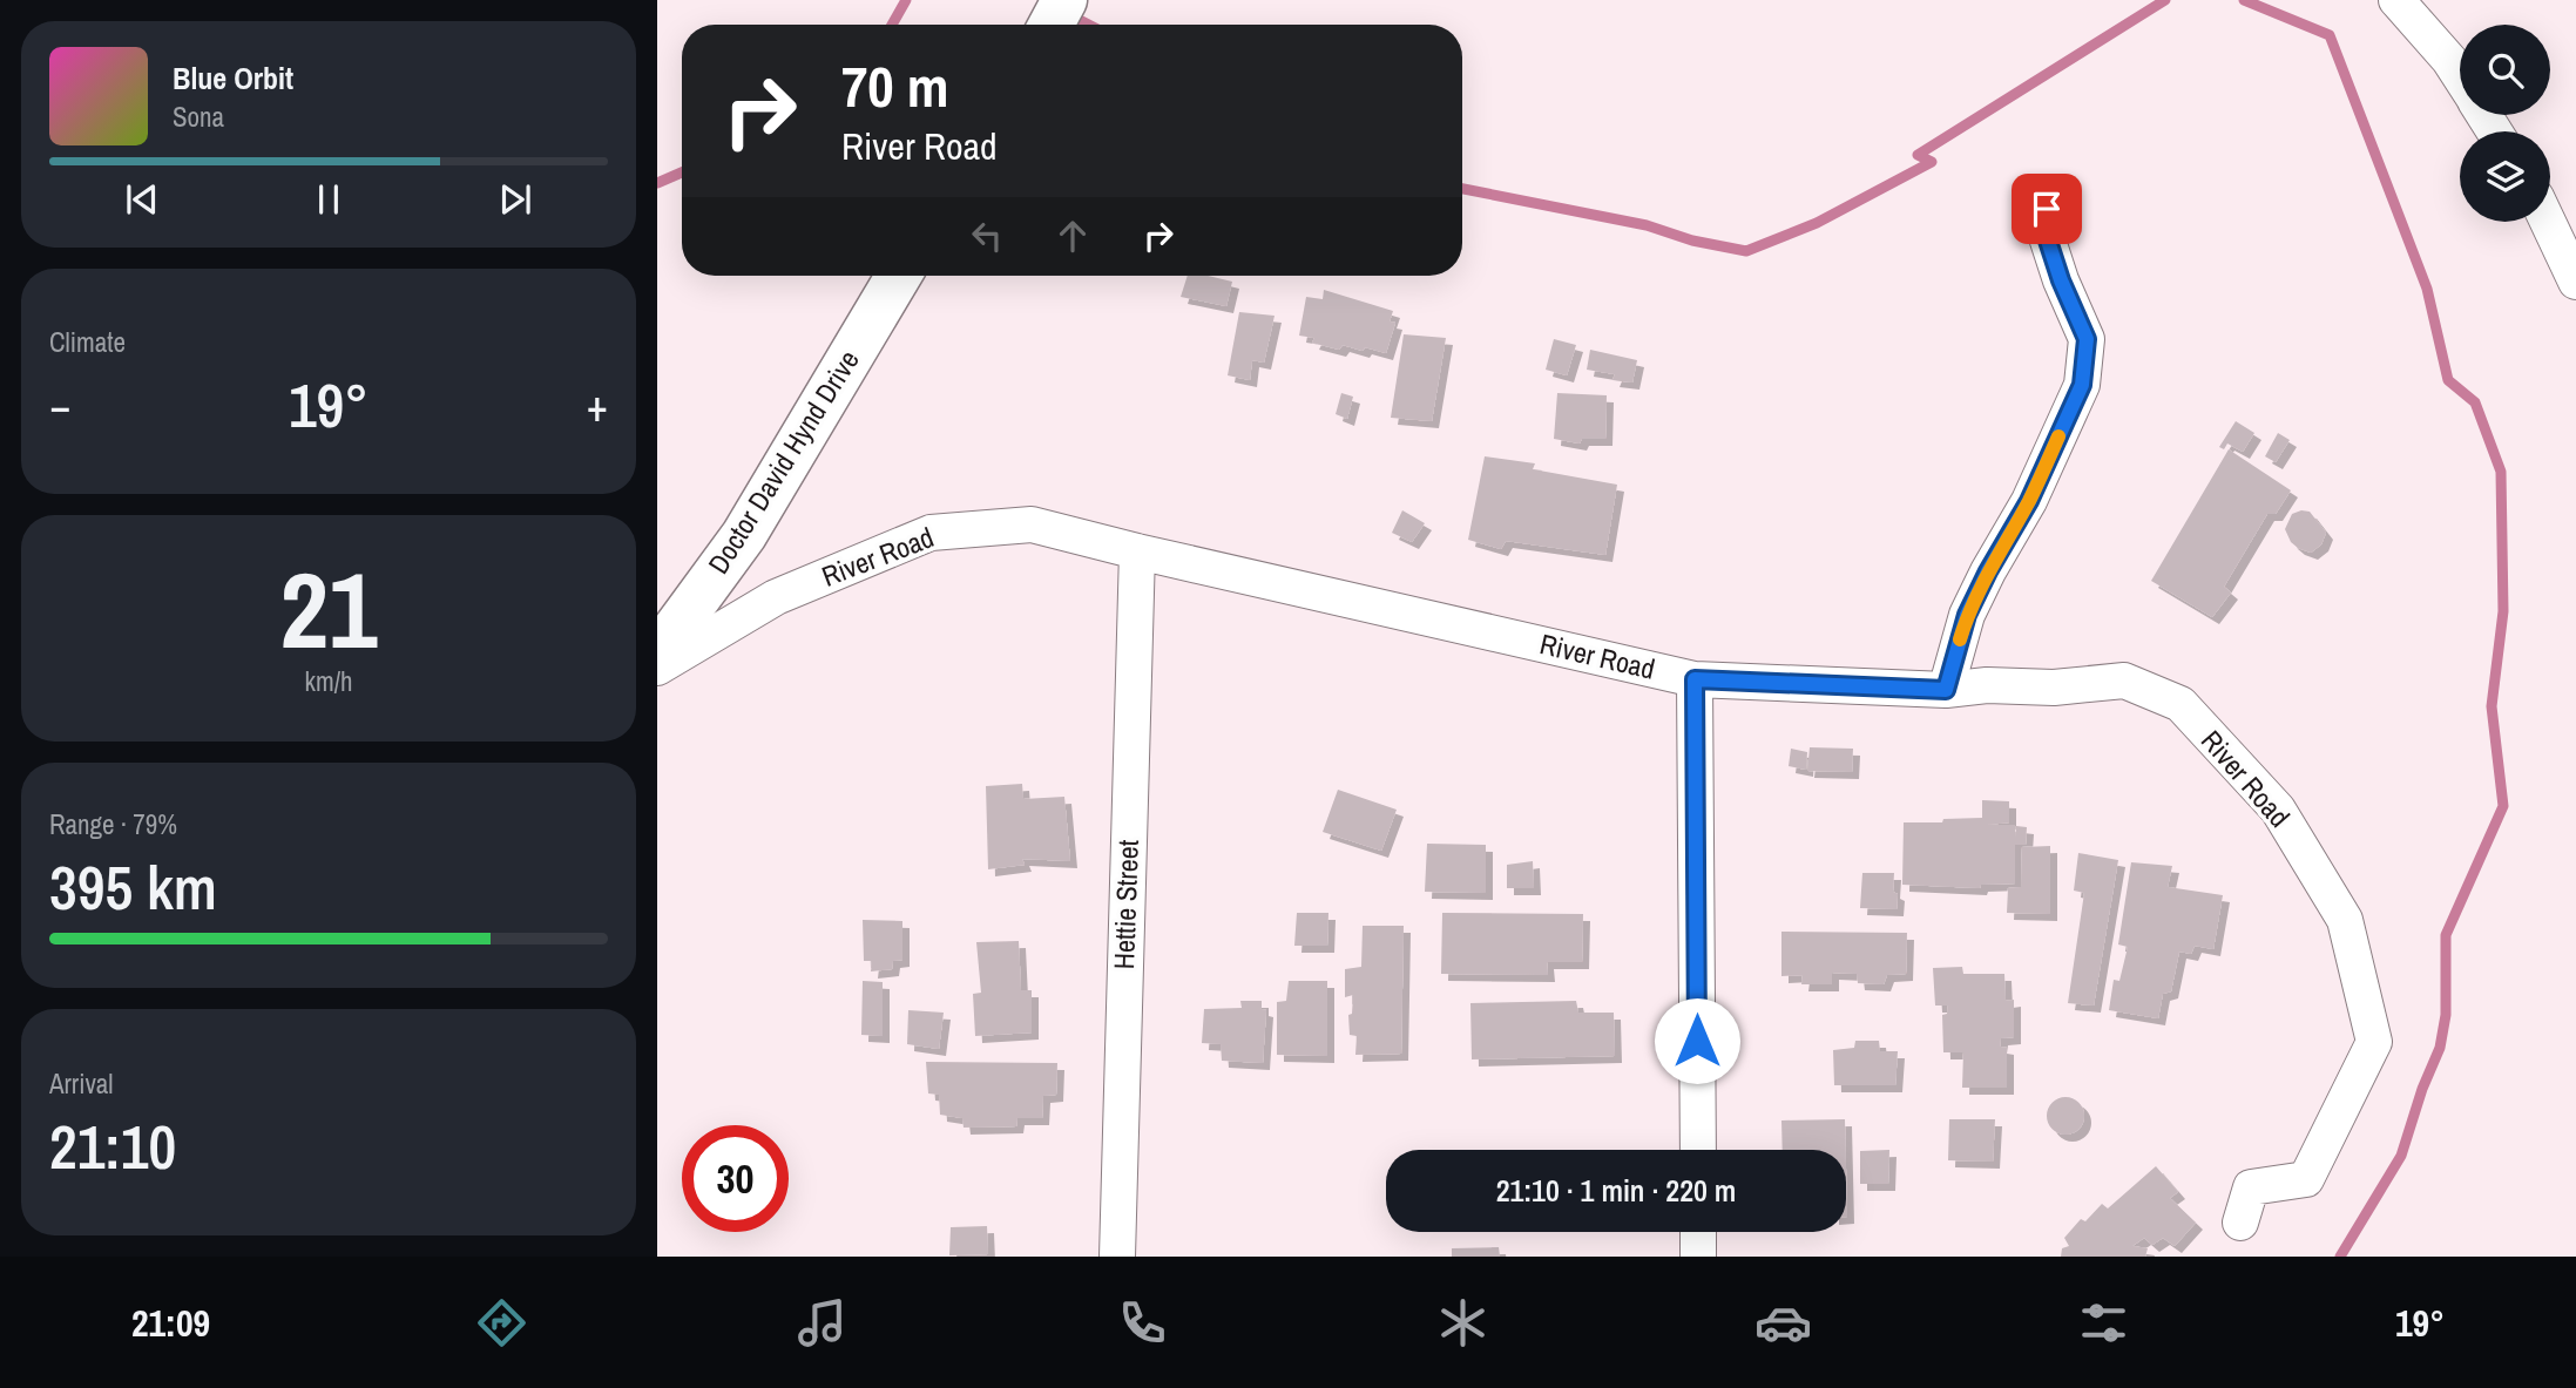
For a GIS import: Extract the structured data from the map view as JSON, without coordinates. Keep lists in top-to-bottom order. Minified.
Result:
{"streets":{"main road":["Doctor David Hynd Drive"],"street":["River Road","Hettie Street"]},"crossings":[["River Road","Hettie Street"]],"page":{"turn":["70 m","River Road"],"song":["Blue Orbit","Sona"],"tile":["Climate",["21","km/h"],["Range · 79%","395 km"],["Arrival","21:10"]],"heat":["−","19°","+"],"limit":"30","trip":"21:10 · 1 min · 220 m","tabs":["21:09","19°"]}}
